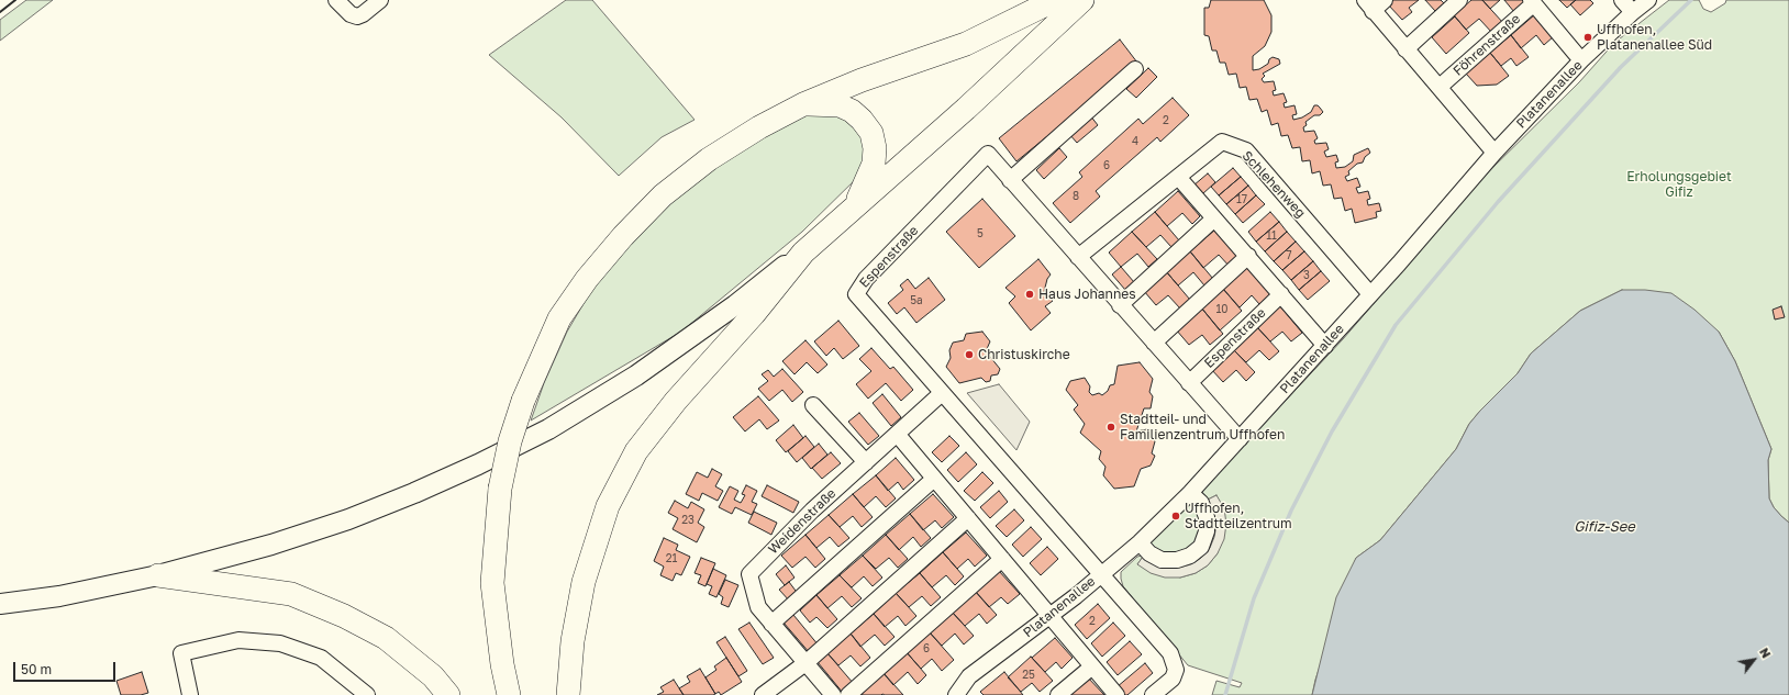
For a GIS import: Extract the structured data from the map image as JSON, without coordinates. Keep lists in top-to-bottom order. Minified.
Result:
{"streets":{"street":["Föhrenstraße","Platanenallee","Schlehenweg","Espenstraße","Weidenstraße"]},"crossings":[["Föhrenstraße","Platanenallee"],["Platanenallee","Schlehenweg"],["Platanenallee","Espenstraße"],["Schlehenweg","Espenstraße"],["Espenstraße","Weidenstraße"]],"water":["Gifiz-See"],"parks":["Erholungsgebiet Gifiz"],"places":["Uffhofen, Platanenallee Süd","Haus Johannes","Christuskirche","Stadtteil- und Familienzentrum Uffhofen","Uffhofen, Stadtteilzentrum"],"house_numbers":["2","4","6","8","17","5","11","7","3","5a","10","23","21","2","6","25"],"scale_bar":"50 m","north":"top right"}
